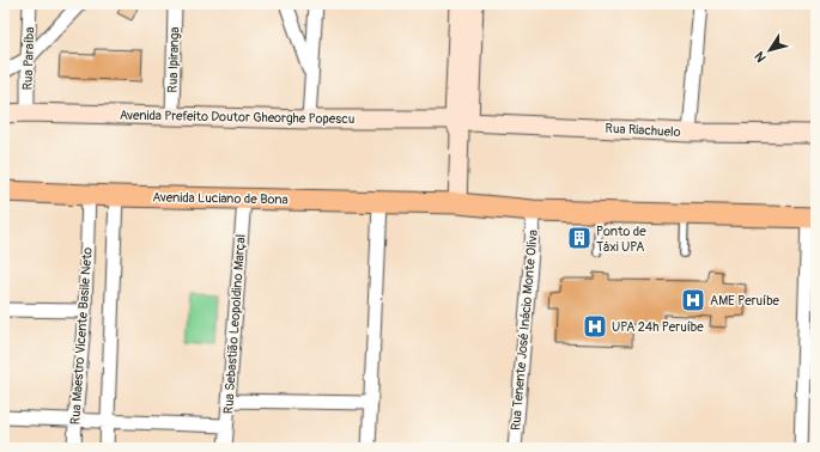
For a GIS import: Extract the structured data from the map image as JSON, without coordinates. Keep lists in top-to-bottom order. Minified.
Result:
{"streets":{"main road":["Avenida Prefeito Doutor Gheorghe Popescu","Rua Riachuelo","Avenida Luciano de Bona"],"street":["Rua Paraíba","Rua Ipiranga","Rua Sebastião Leopoldino Marçal","Rua Tenente José Inácio Monte Oliva","Rua Maestro Vicente Basile Neto"]},"crossings":[["Rua Paraíba","Avenida Prefeito Doutor Gheorghe Popescu"],["Rua Ipiranga","Avenida Prefeito Doutor Gheorghe Popescu"],["Avenida Prefeito Doutor Gheorghe Popescu","Rua Riachuelo"],["Avenida Luciano de Bona","Rua Sebastião Leopoldino Marçal"],["Avenida Luciano de Bona","Rua Tenente José Inácio Monte Oliva"],["Avenida Luciano de Bona","Rua Maestro Vicente Basile Neto"]],"places":{"building":["Ponto de Táxi UPA"],"hospital":["AME Peruíbe","UPA 24h Peruíbe"]},"north":"bottom left"}
